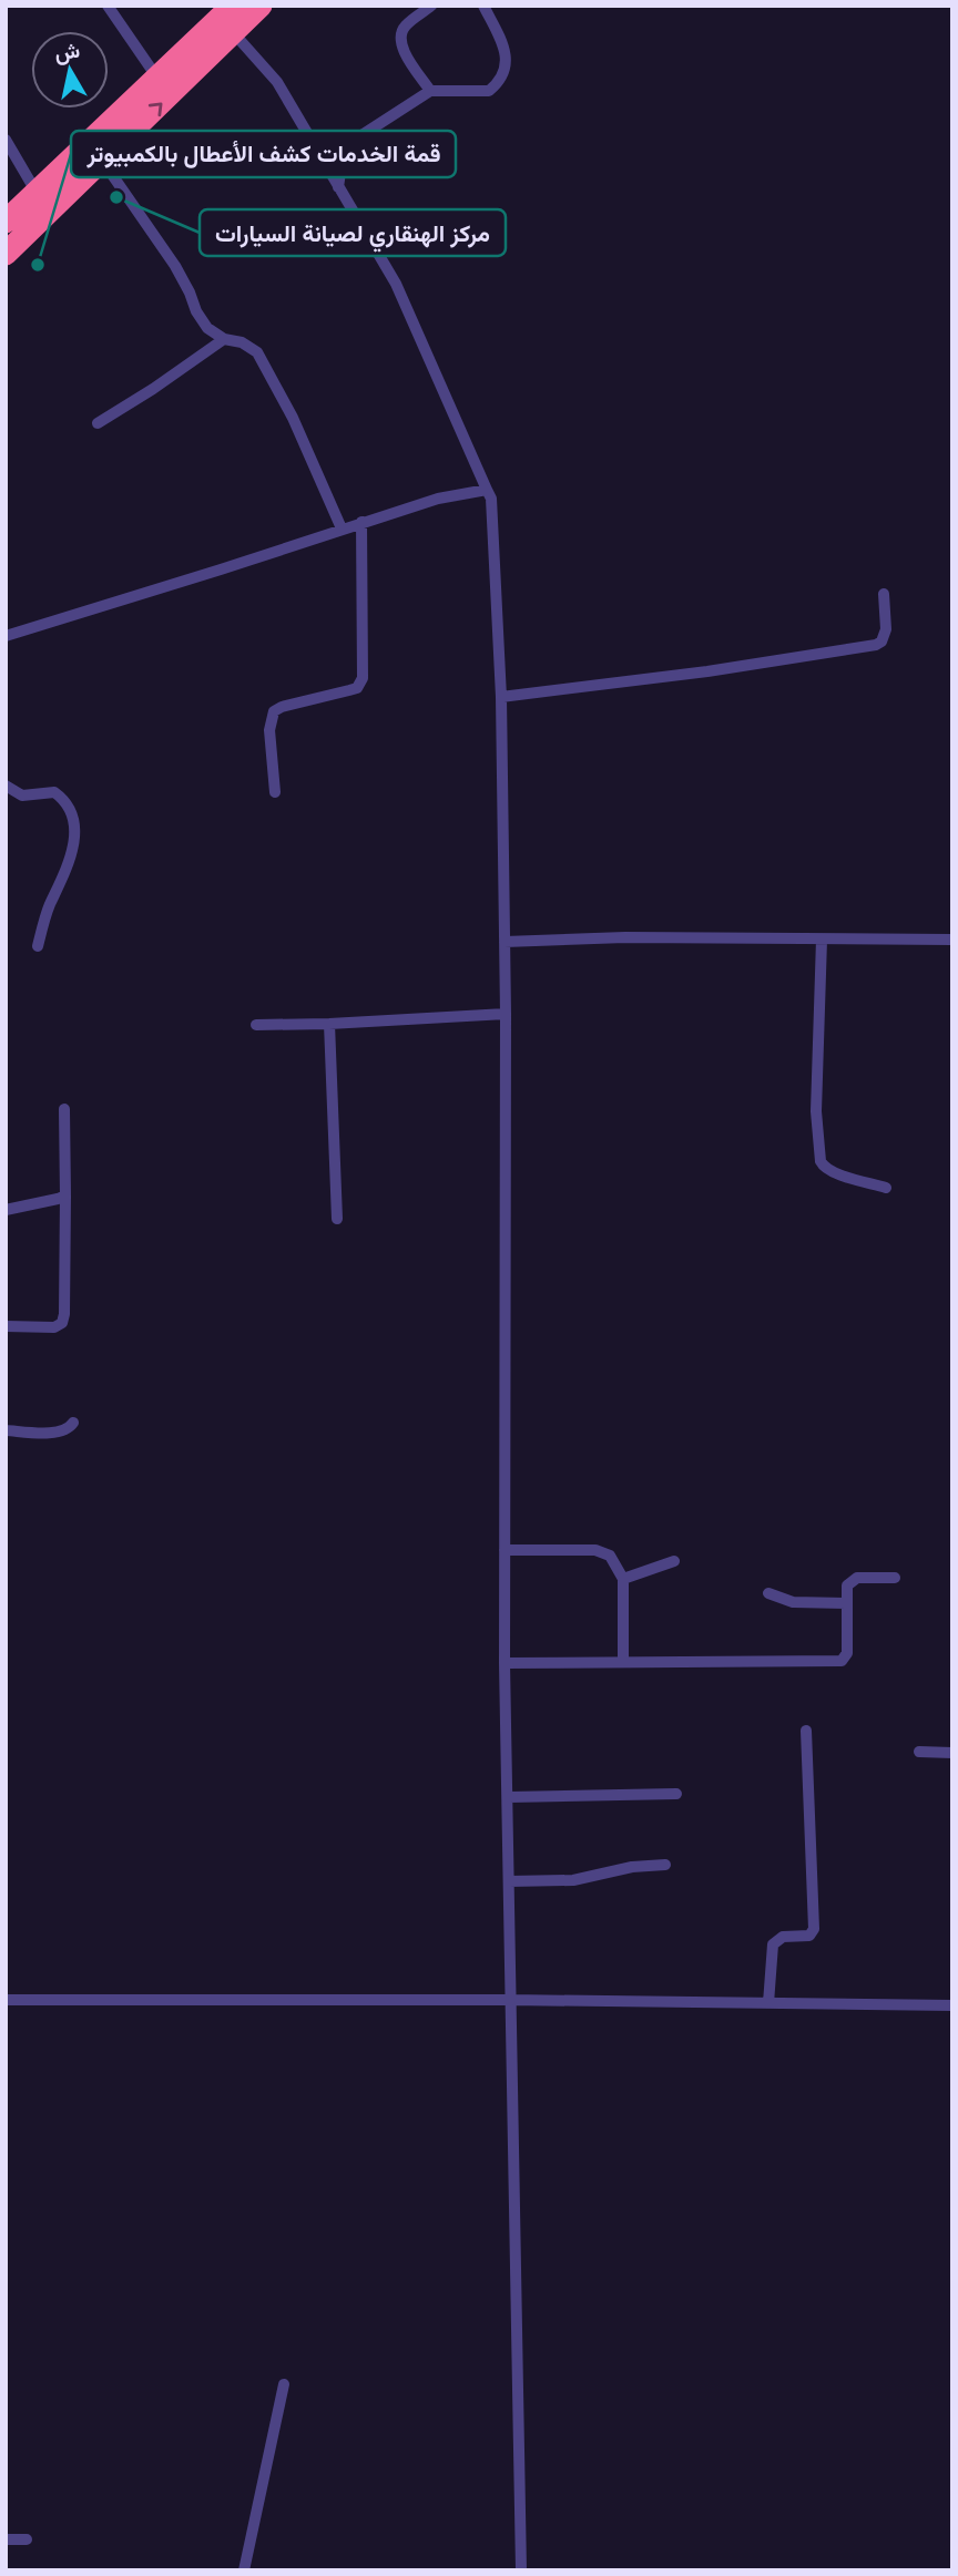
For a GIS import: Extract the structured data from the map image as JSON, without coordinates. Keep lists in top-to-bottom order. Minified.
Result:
{"places":["مركز الهنقاري لصيانة السيارات","قمة الخدمات كشف الأعطال بالكمبيوتر"],"north":"top"}
